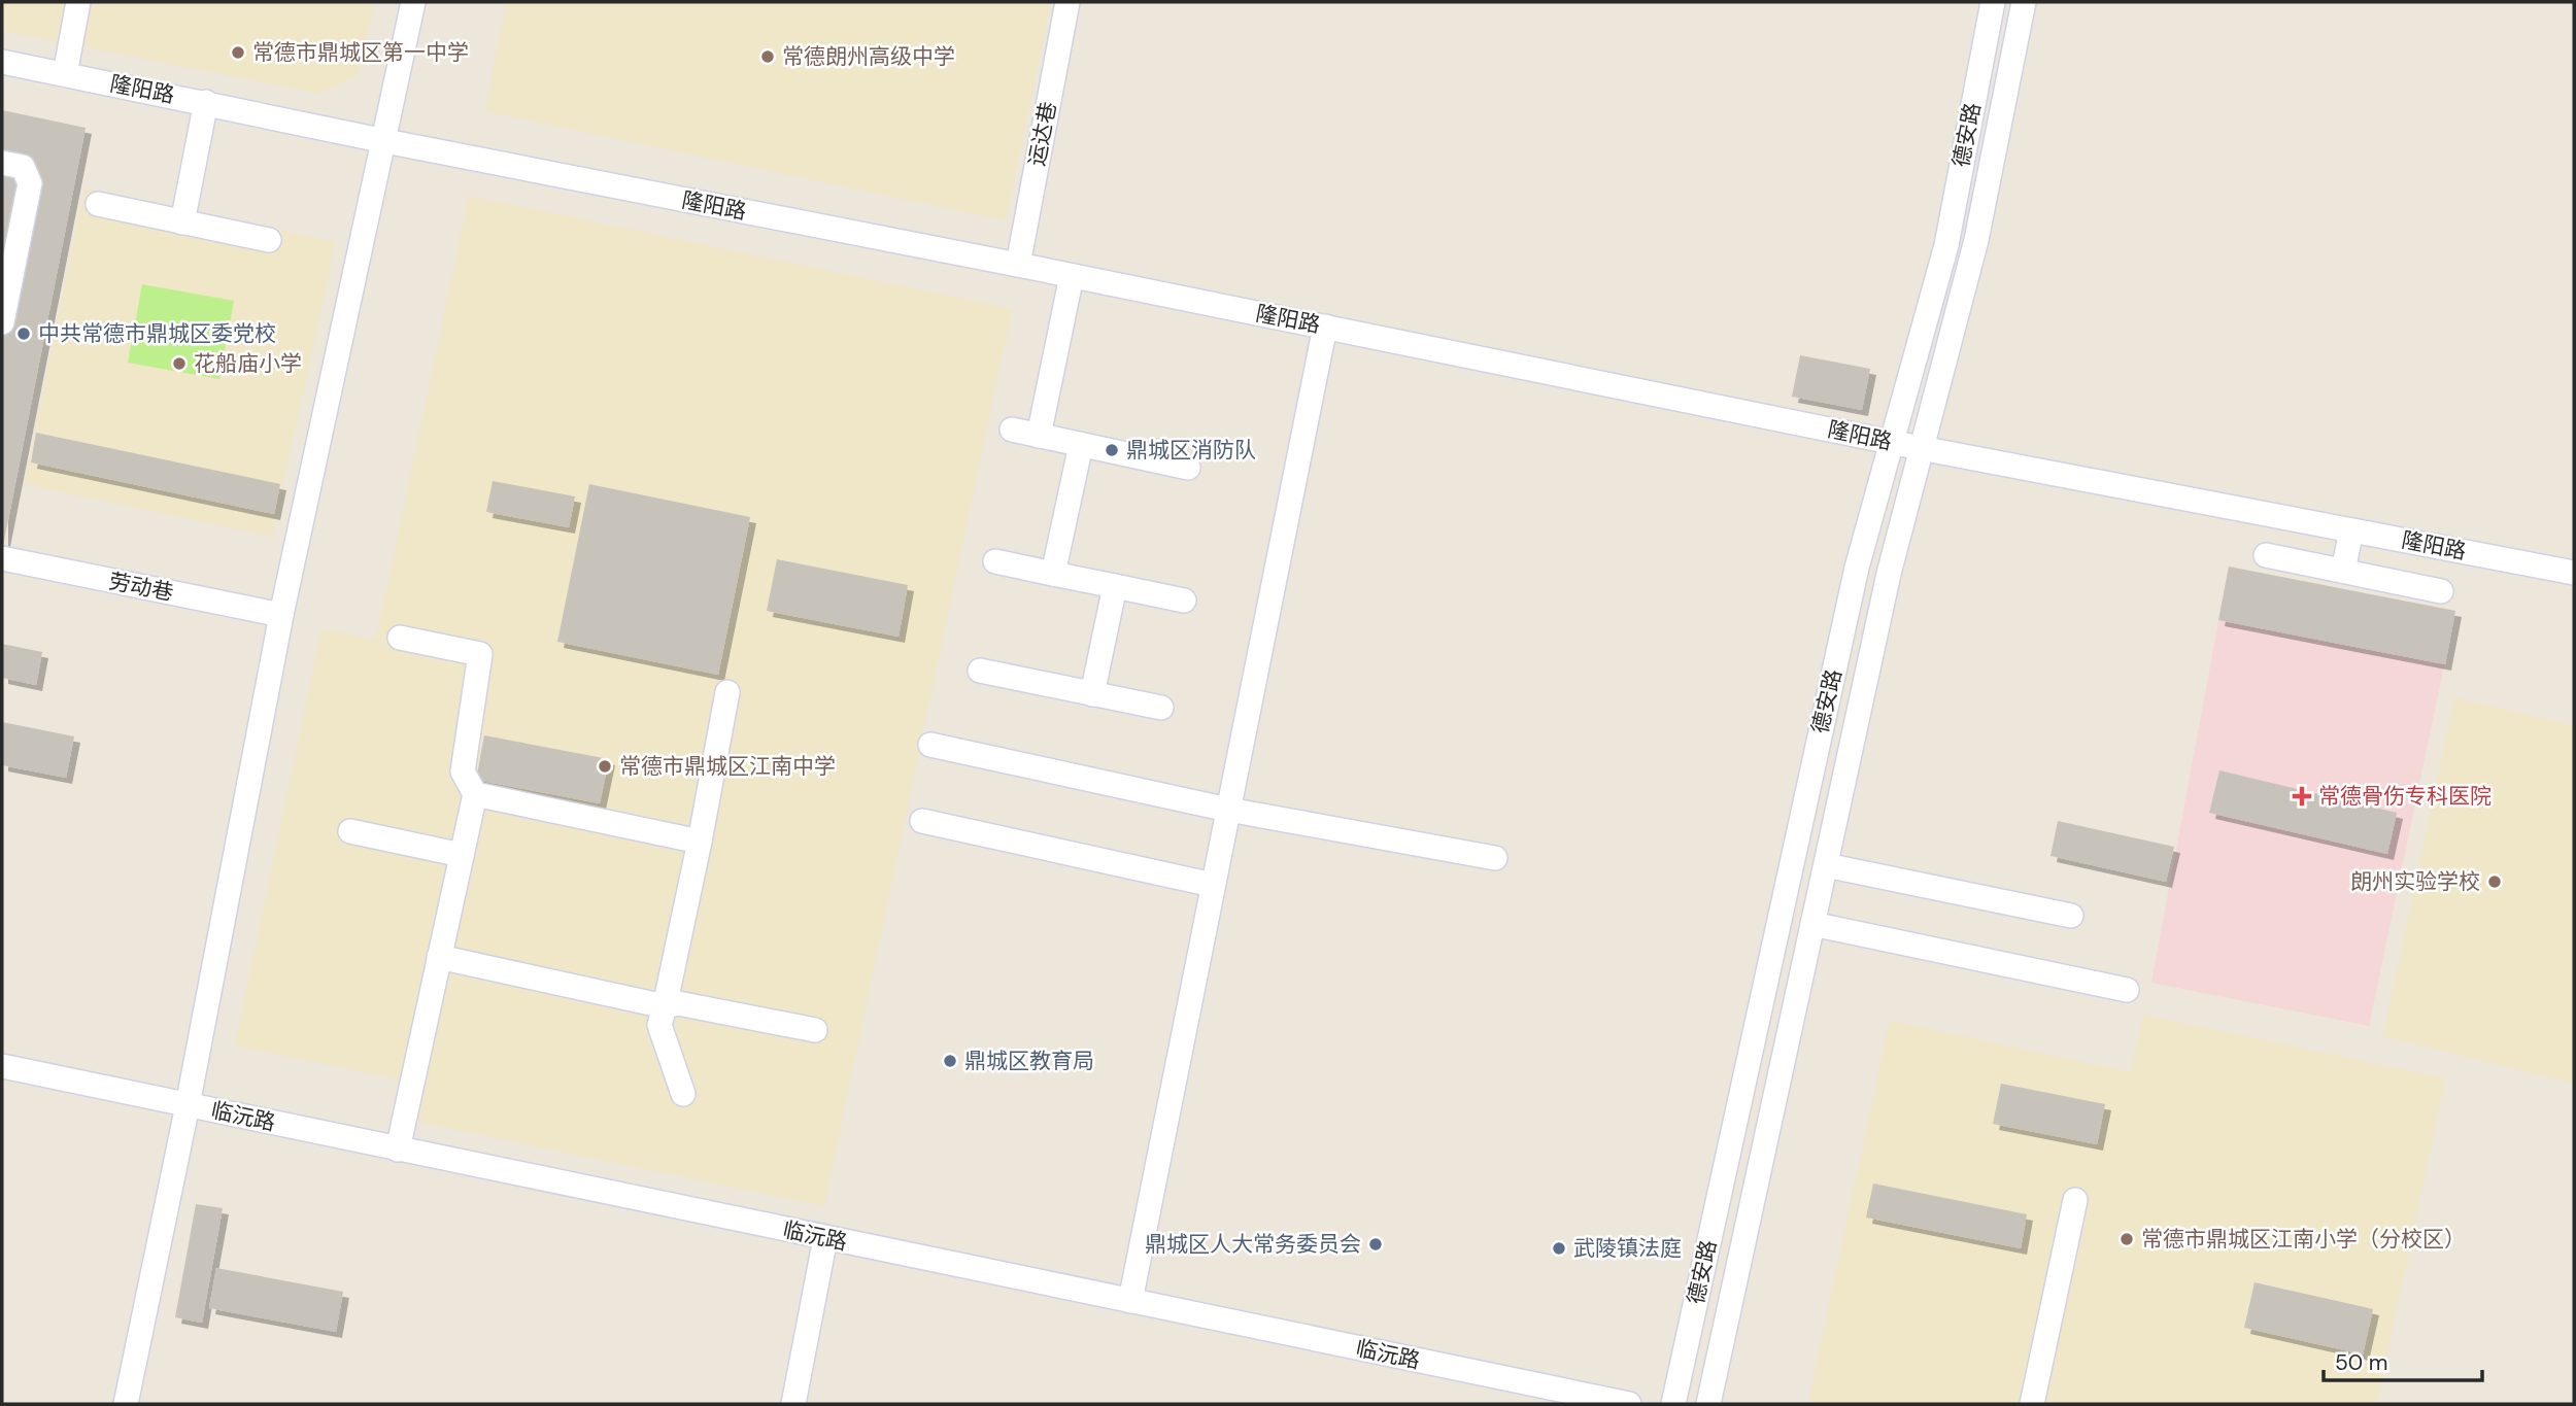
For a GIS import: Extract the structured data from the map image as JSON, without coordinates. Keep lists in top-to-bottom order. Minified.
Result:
{"streets":{"street":["隆阳路","运达巷","德安路","劳动巷","临沅路"]},"crossings":[["隆阳路","运达巷"],["隆阳路","德安路"]],"places":{"other":["常德市鼎城区第一中学","常德朗州高级中学","中共常德市鼎城区委党校","花船庙小学","鼎城区消防队","常德市鼎城区江南中学","朗州实验学校","鼎城区教育局","常德市鼎城区江南小学（分校区）","鼎城区人大常务委员会","武陵镇法庭"],"health":["常德骨伤专科医院"]},"scale_bar":"50 m"}
